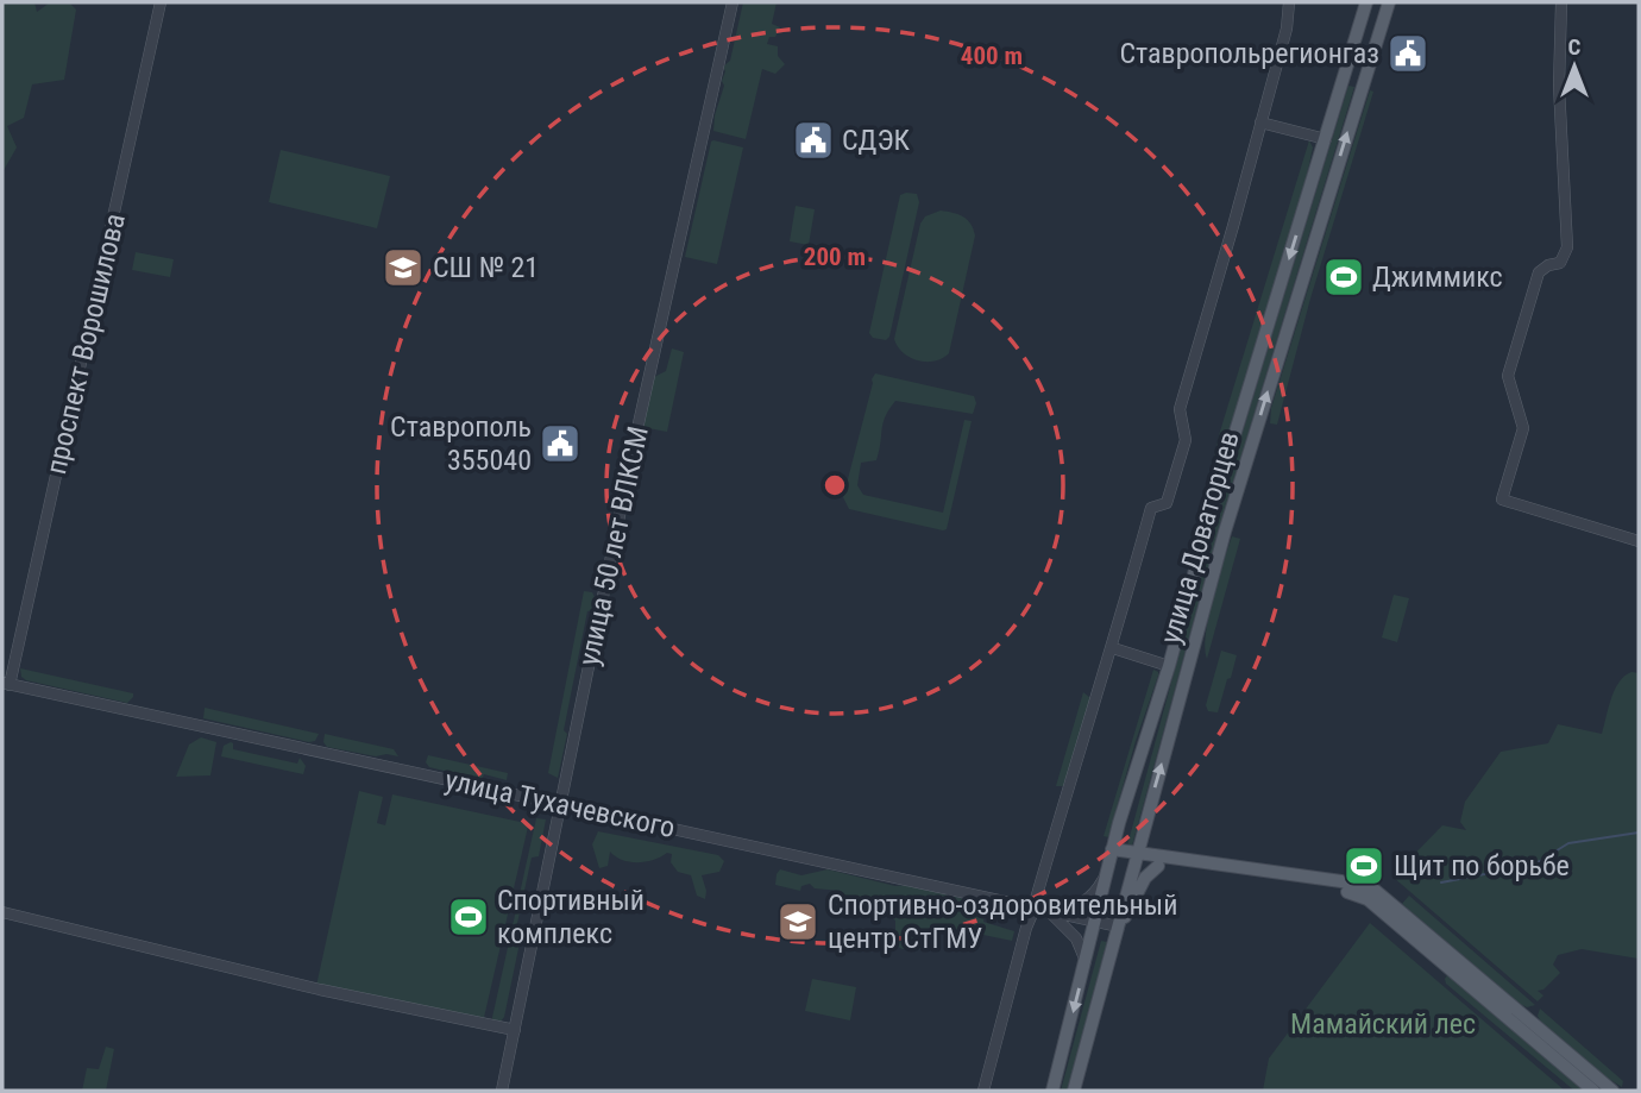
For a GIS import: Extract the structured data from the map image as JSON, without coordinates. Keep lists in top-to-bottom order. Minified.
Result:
{"streets":{"main road":["улица Доваторцев"],"street":["проспект Ворошилова","улица 50 лет ВЛКСМ","улица Тухачевского"]},"crossings":[["проспект Ворошилова","улица Тухачевского"],["улица Доваторцев","улица Тухачевского"],["улица 50 лет ВЛКСМ","улица Тухачевского"]],"parks":["Мамайский лес"],"places":{"public building":["Ставропольрегионгаз","СДЭК","Ставрополь 355040"],"school or university":["СШ № 21","Спортивно-оздоровительный центр СтГМУ"],"sports":["Джиммикс","Щит по борьбе","Спортивный комплекс"]},"north":"top","rings":["400 m","200 m"]}
